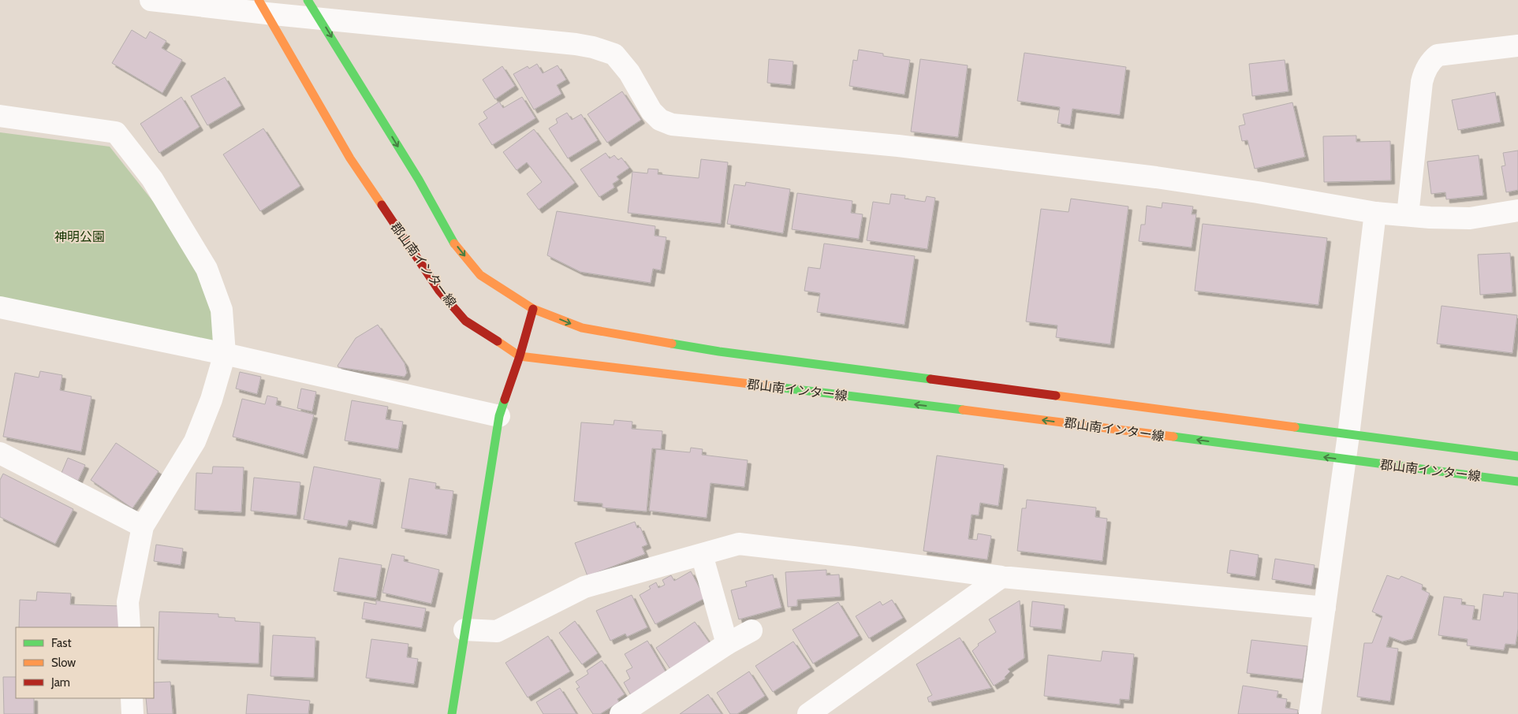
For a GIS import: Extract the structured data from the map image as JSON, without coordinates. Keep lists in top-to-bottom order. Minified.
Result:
{"streets":{"street":["郡山南インター線"]},"parks":["神明公園"],"legend":["Fast","Slow","Jam"]}
